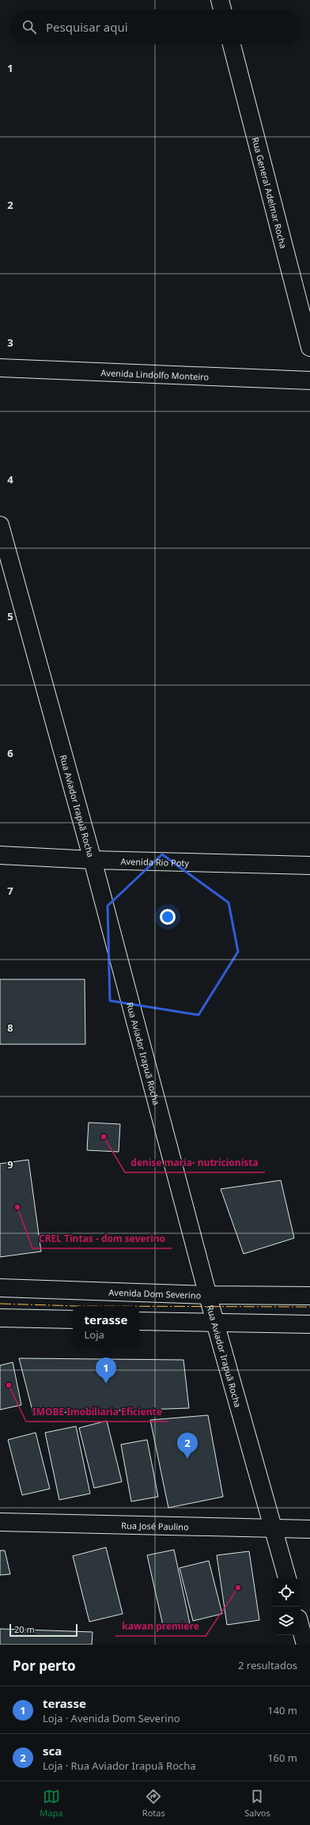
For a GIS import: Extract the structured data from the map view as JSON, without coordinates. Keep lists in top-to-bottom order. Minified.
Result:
{"streets":{"street":["Rua General Adelmar Rocha","Avenida Lindolfo Monteiro","Rua Aviador Irapuã Rocha","Avenida Rio Poty","Avenida Dom Severino","Rua José Paulino"]},"crossings":[["Rua Aviador Irapuã Rocha","Avenida Rio Poty"],["Rua Aviador Irapuã Rocha","Avenida Dom Severino"],["Rua Aviador Irapuã Rocha","Rua José Paulino"]],"places":["denise maria- nutricionista","CREL Tintas - dom severino","IMOBE Imobiliaria Eficiente","kawan premiere"],"scale_bar":"20 m","page":{"search":"Pesquisar aqui","popup":["terasse","Loja"],"pins":["1","2"],"scale":"20 m","heading":["Por perto","2 resultados"],"list":[{"mark":"1","name":"terasse","note":"Loja · Avenida Dom Severino","value":"140 m"},{"mark":"2","name":"sca","note":"Loja · Rua Aviador Irapuã Rocha","value":"160 m"}],"nav":["Mapa","Rotas","Salvos"]},"grid":{"rows":["1","2","3","4","5","6","7","8","9"]}}
